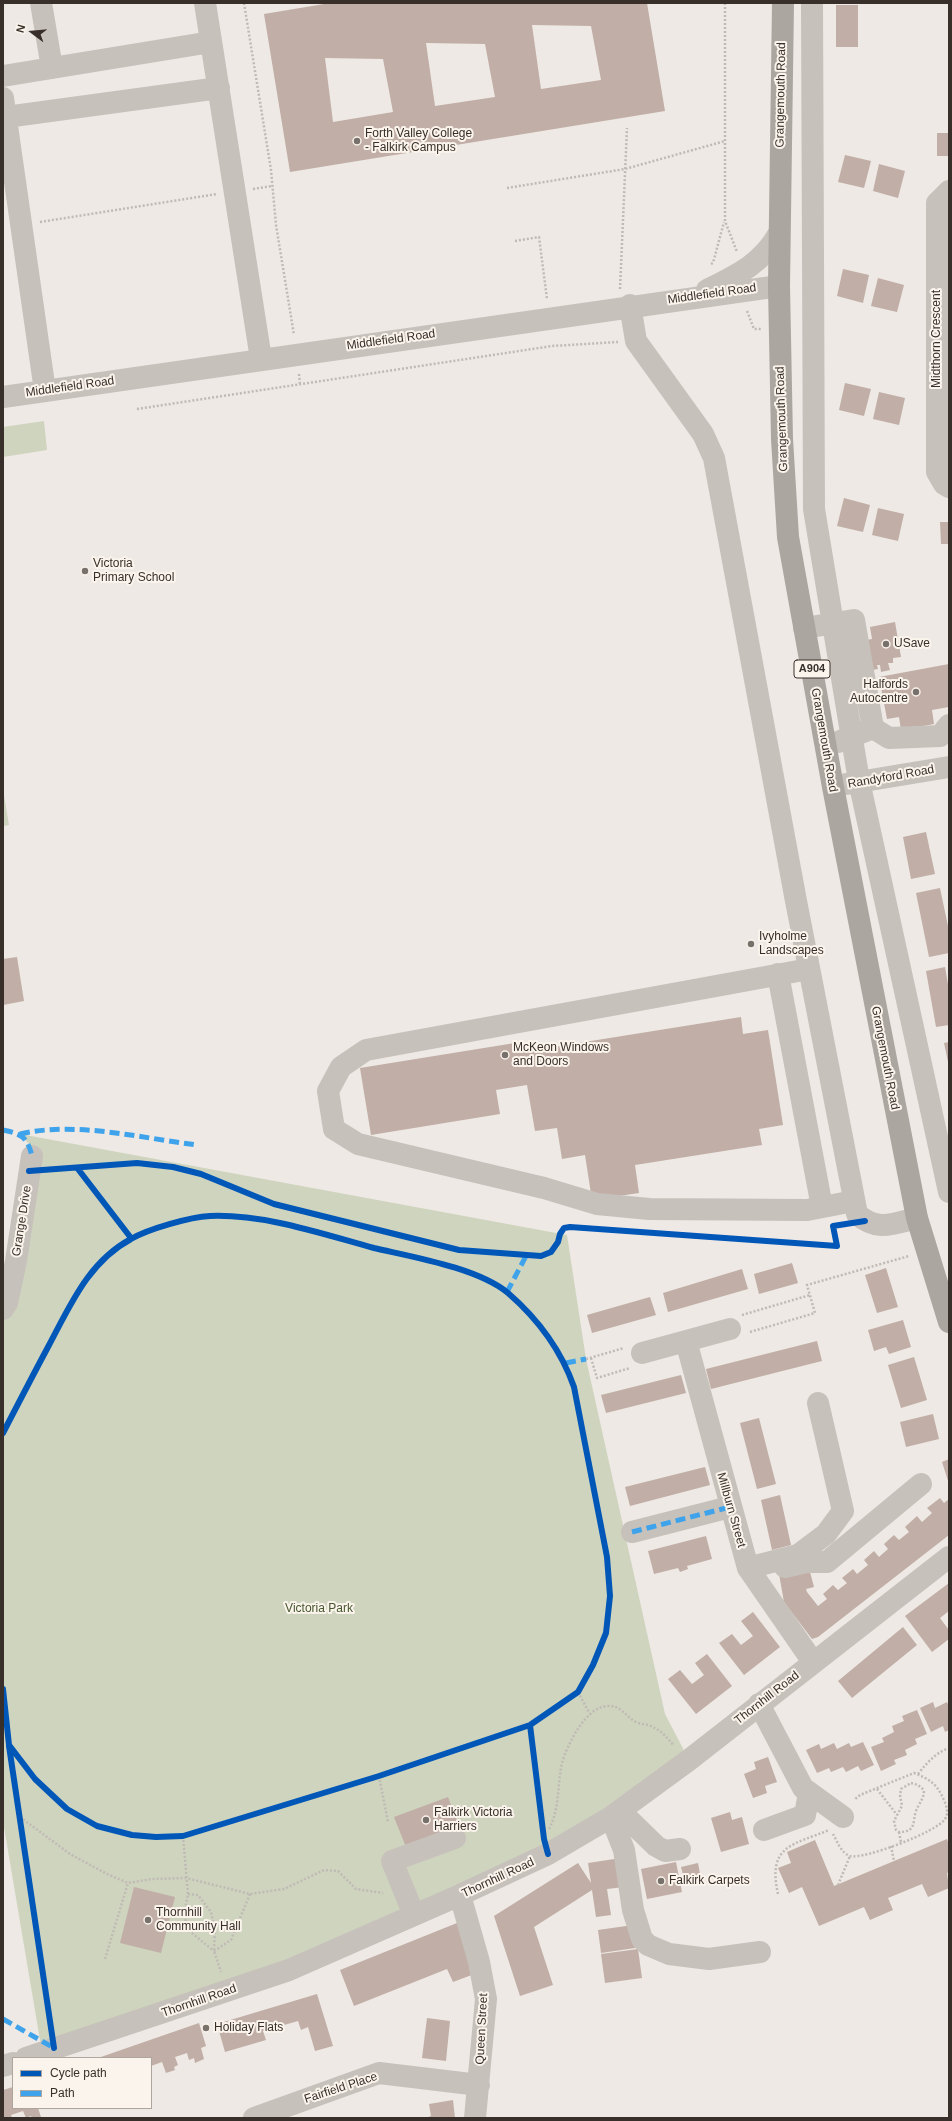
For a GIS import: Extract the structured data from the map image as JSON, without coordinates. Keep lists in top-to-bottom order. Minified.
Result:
{"streets":{"main road":["Grangemouth Road","A904"],"street":["Middlefield Road","Midthorn Crescent","Randyford Road","Grange Drive","Millburn Street","Thornhill Road","Queen Street","Fairfield Place"]},"crossings":[["Grangemouth Road","Middlefield Road"],["Grangemouth Road","Randyford Road"],["Millburn Street","Thornhill Road"],["Thornhill Road","Queen Street"],["Queen Street","Fairfield Place"]],"parks":["Victoria Park"],"places":["Forth Valley College - Falkirk Campus","Victoria Primary School","USave","Halfords Autocentre","Ivyholme Landscapes","McKeon Windows and Doors","Falkirk Victoria Harriers","Falkirk Carpets","Thornhill Community Hall","Holiday Flats"],"legend":["Cycle path","Path"],"north":"left"}
